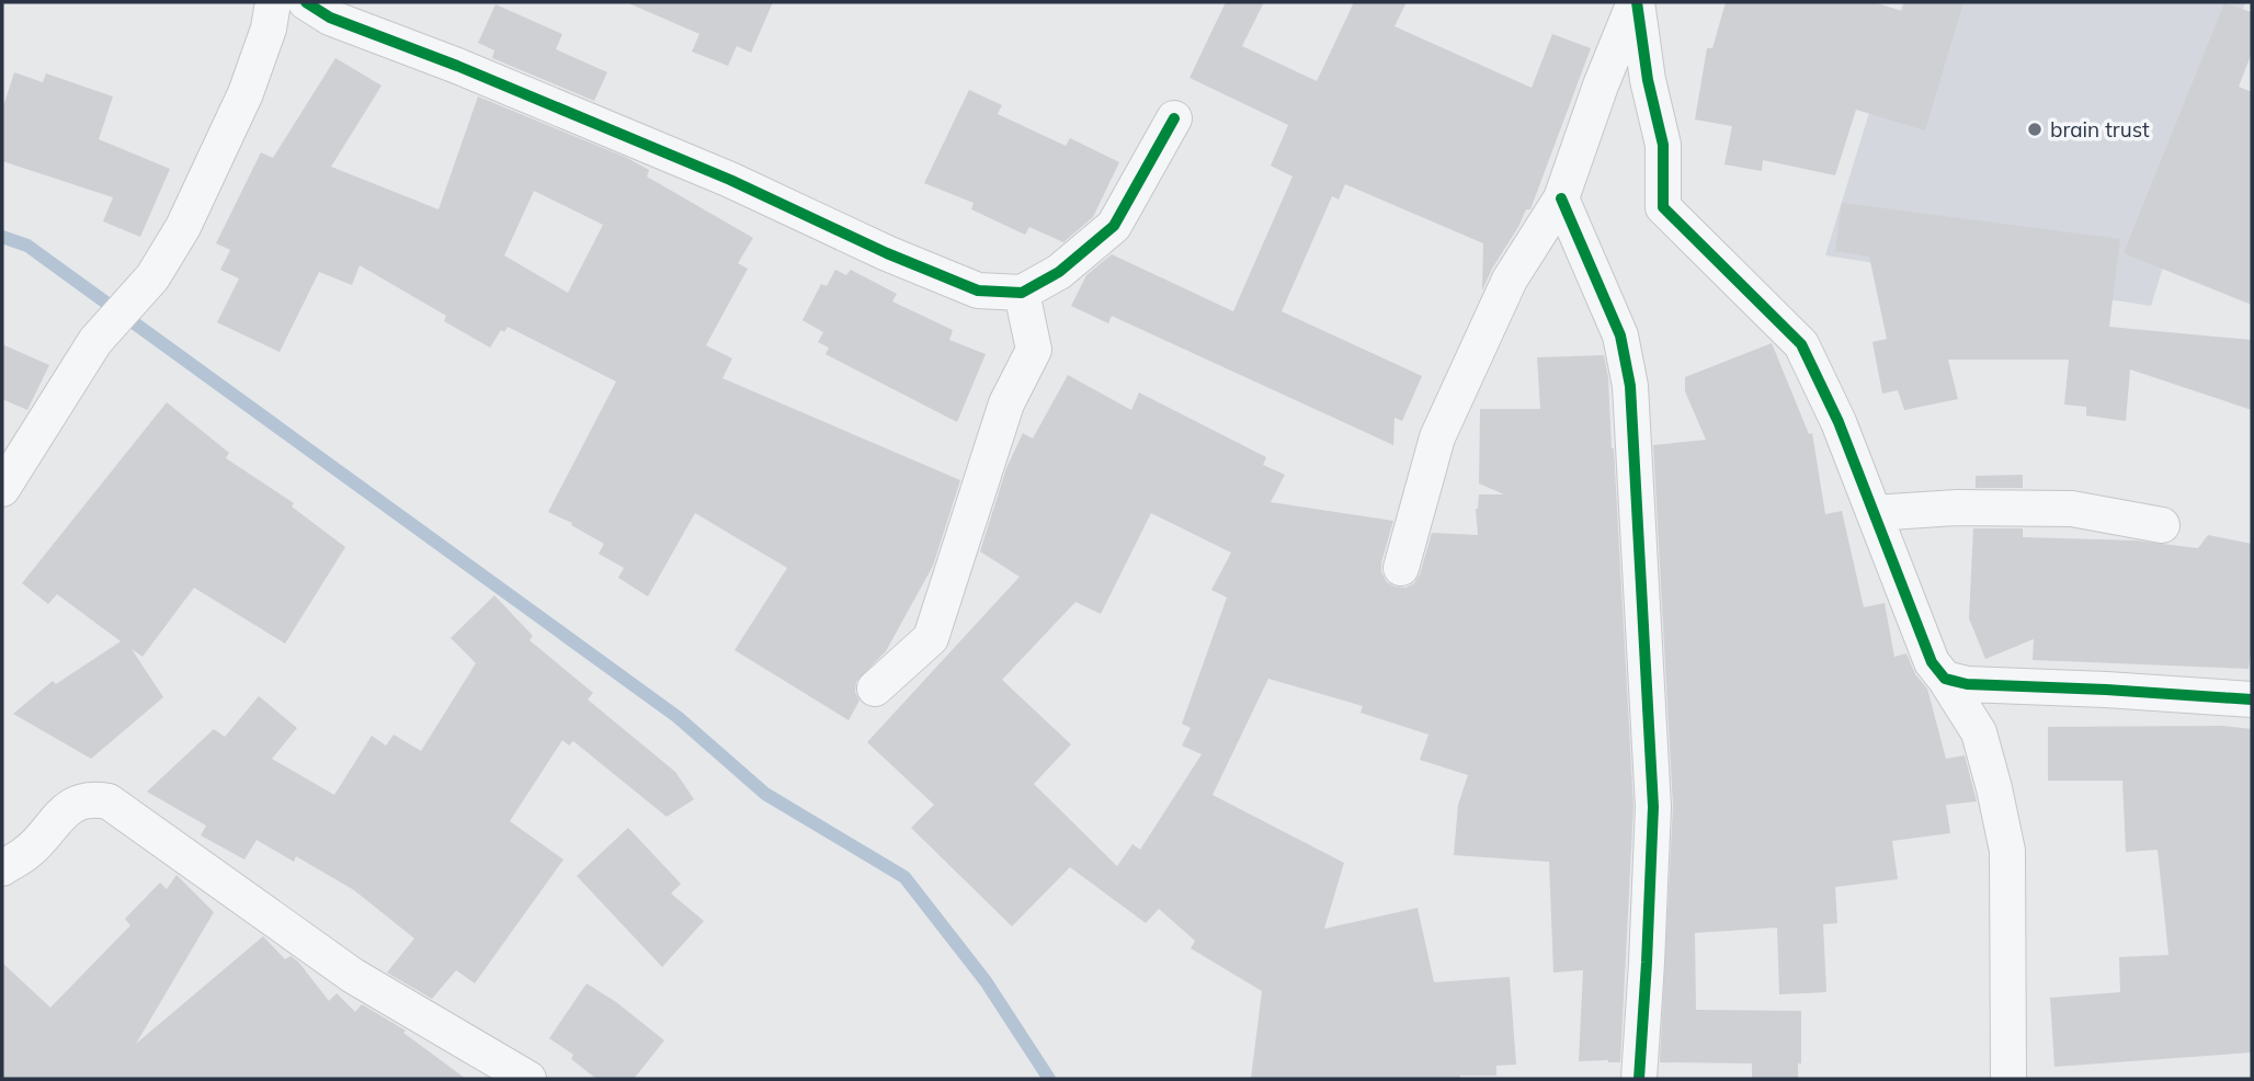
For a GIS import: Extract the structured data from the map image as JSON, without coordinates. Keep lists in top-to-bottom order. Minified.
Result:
{"places":["brain trust"]}
